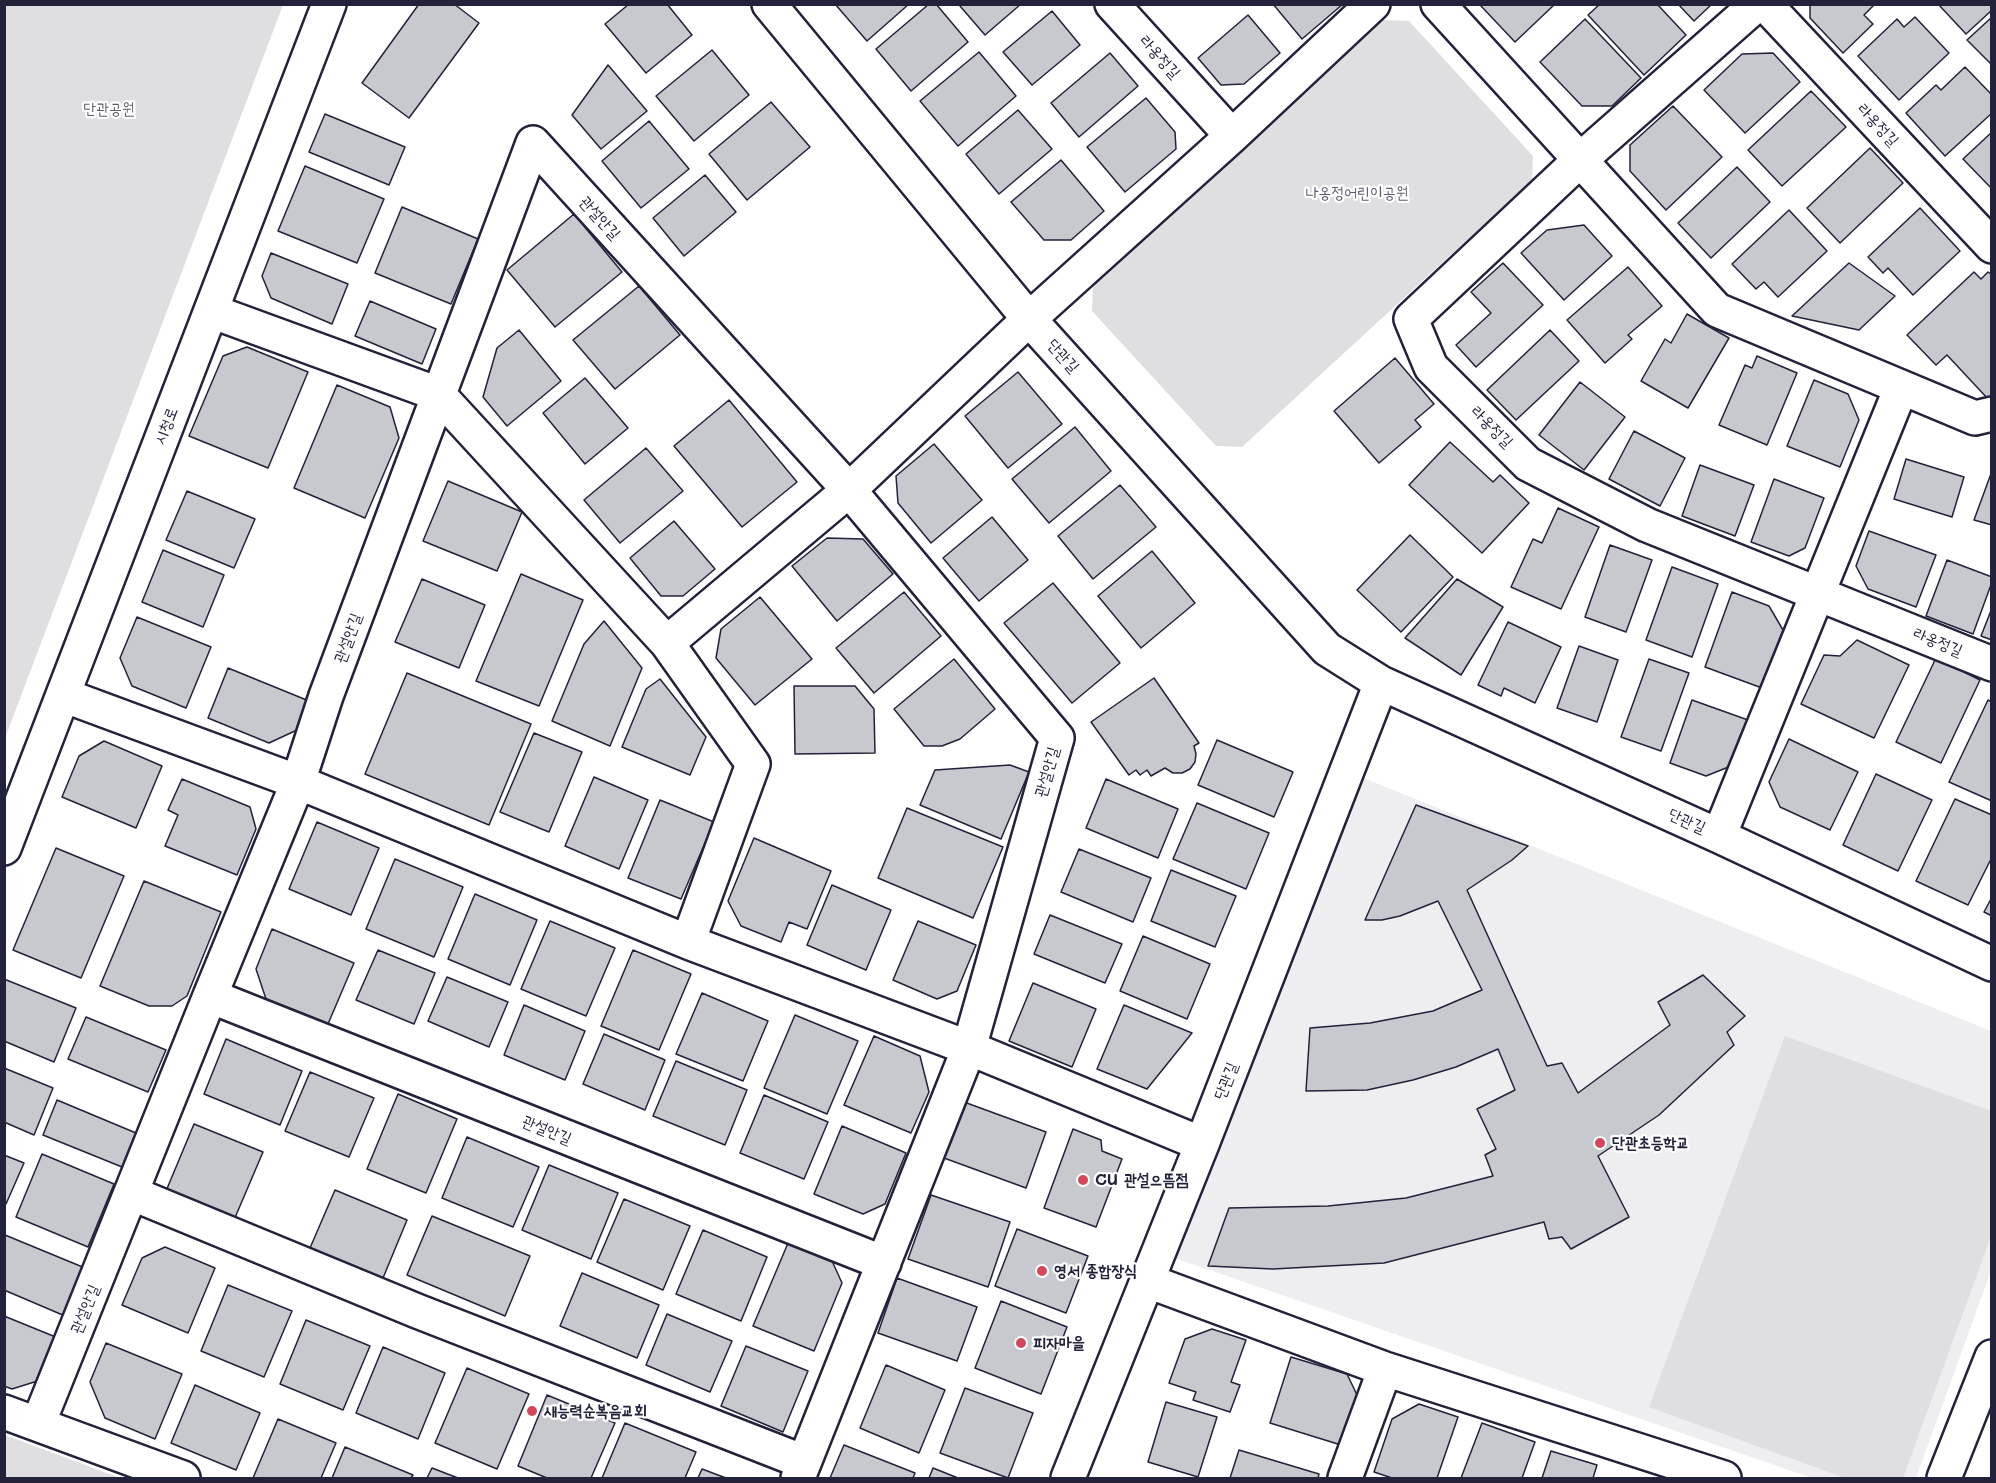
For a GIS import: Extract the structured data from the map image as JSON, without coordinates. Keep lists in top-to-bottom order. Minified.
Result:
{"streets":{"street":["라옹정길","관설안길","단관길","시청로"]},"parks":["단관공원","나옹정어린이공원"],"places":["단관초등학교","CU 관설으뜸점","영서 종합장식","피자마을","새능력순복음교회"]}
